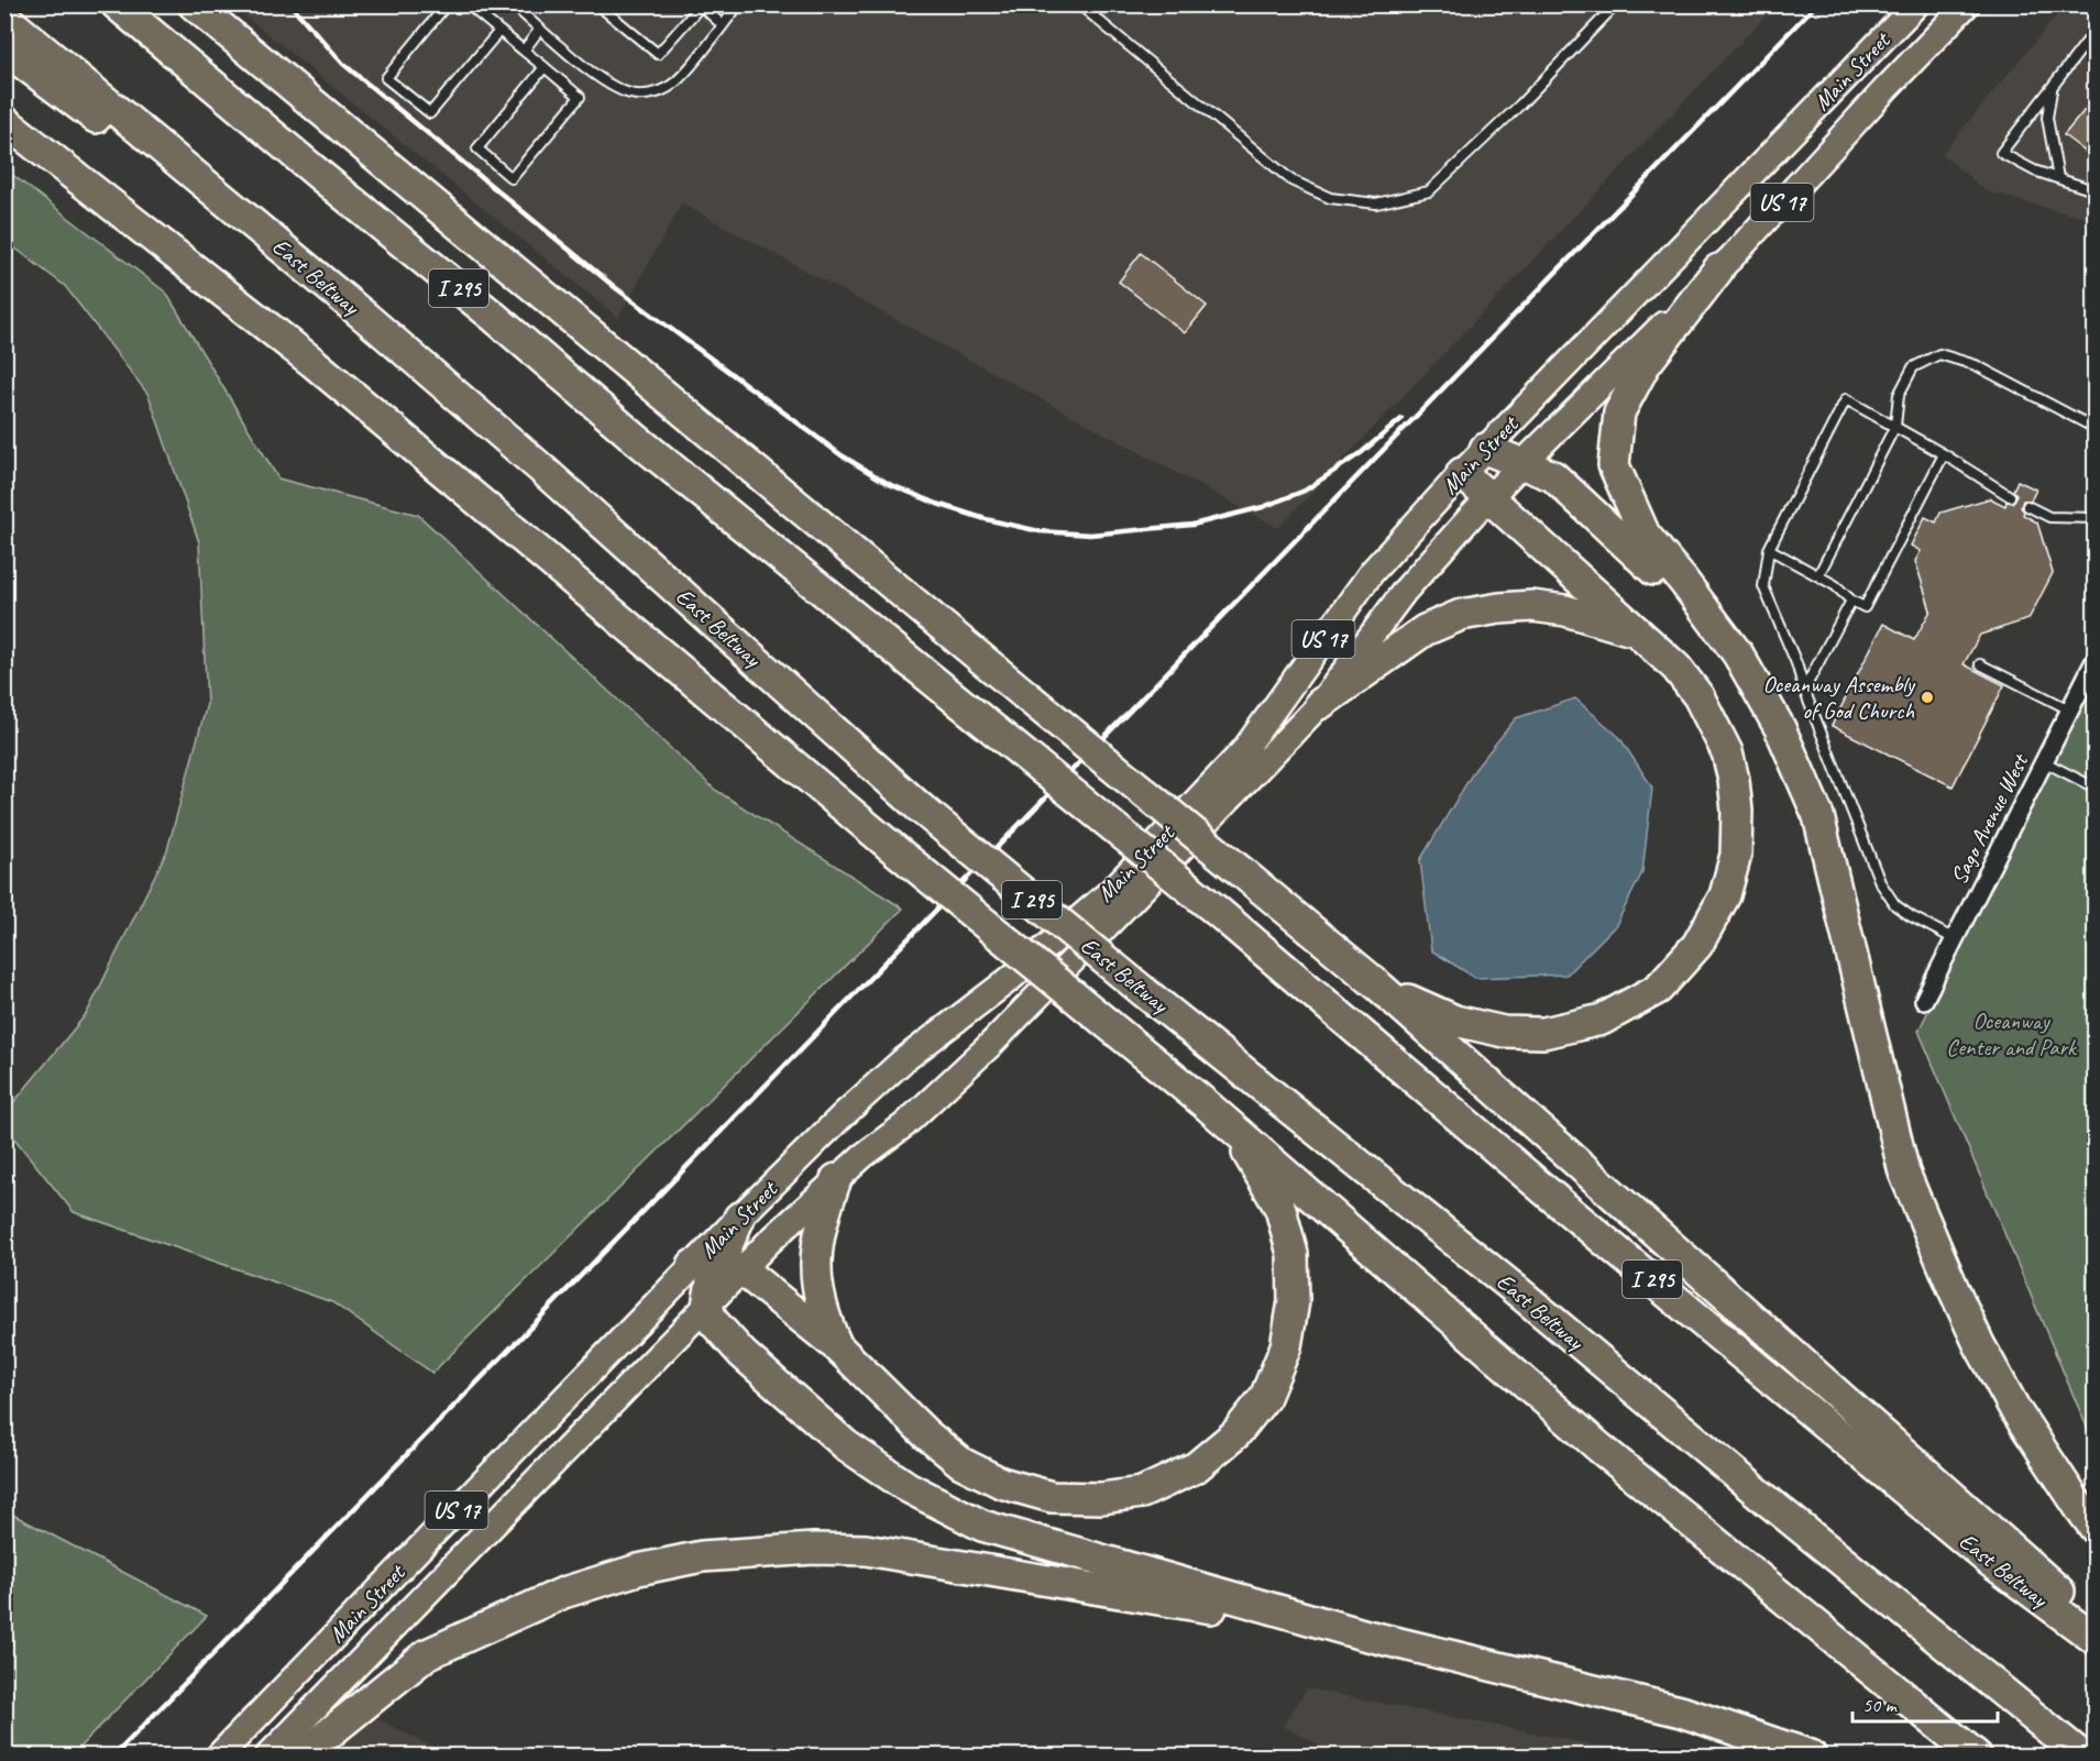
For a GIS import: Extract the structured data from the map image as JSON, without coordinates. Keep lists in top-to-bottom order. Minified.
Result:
{"streets":{"highway":["East Beltway","I 295"],"main road":["Main Street","US 17"],"street":["Sago Avenue West"]},"parks":["Oceanway Center and Park"],"places":["Oceanway Assembly of God Church"],"scale_bar":"50 m"}
